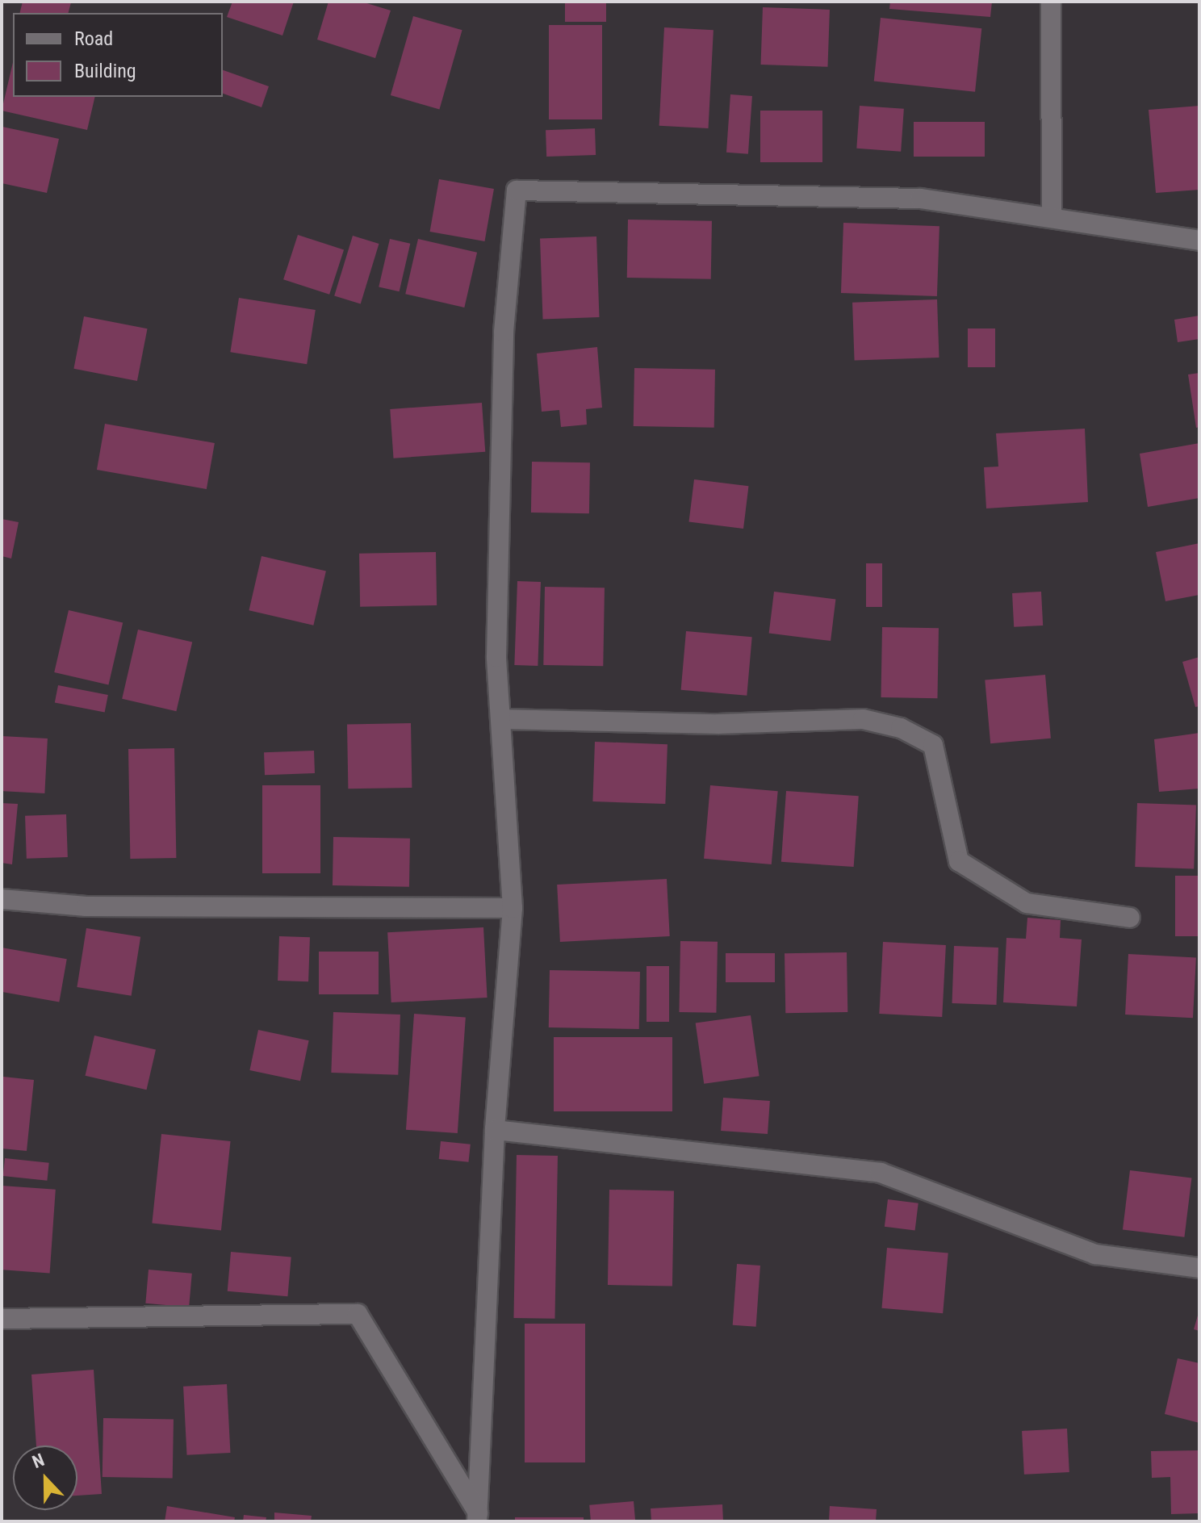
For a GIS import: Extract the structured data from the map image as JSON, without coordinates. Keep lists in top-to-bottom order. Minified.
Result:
{"legend":["Road","Building"],"north":"top"}
